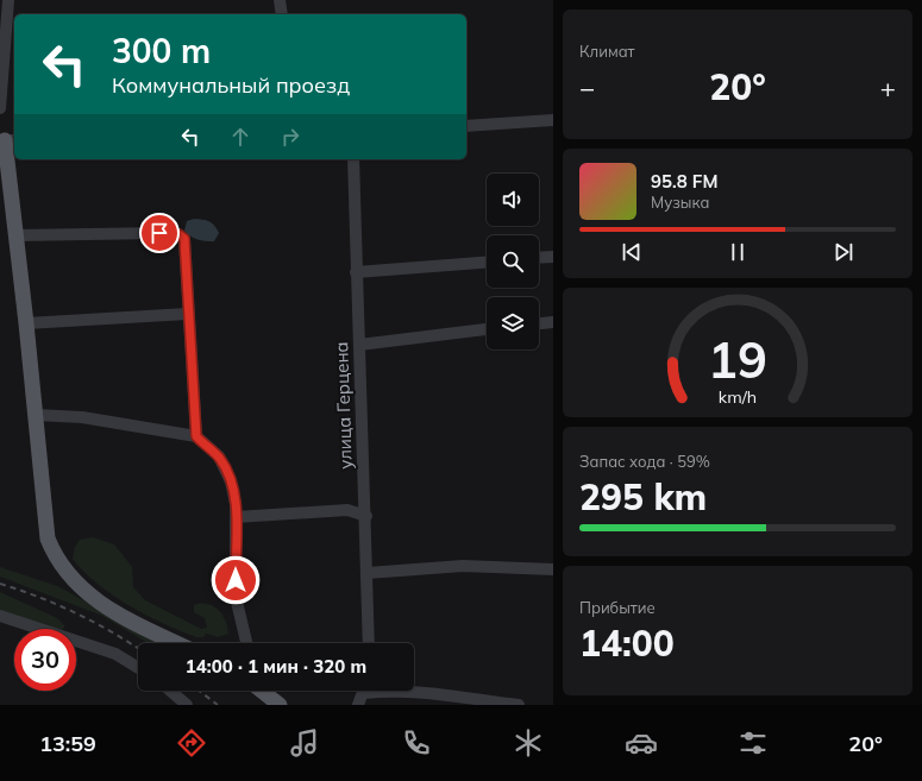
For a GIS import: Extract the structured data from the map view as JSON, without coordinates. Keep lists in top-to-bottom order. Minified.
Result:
{"streets":{"street":["улица Герцена"]},"page":{"tile":["Климат",["Запас хода · 59%","295 km"],["Прибытие","14:00"]],"turn":["300 m","Коммунальный проезд"],"heat":["−","20°","+"],"song":["95.8 FM","Музыка"],"limit":"30","trip":"14:00 · 1 мин · 320 m","tabs":["13:59","20°"],"gauge":["19","km/h"]}}
